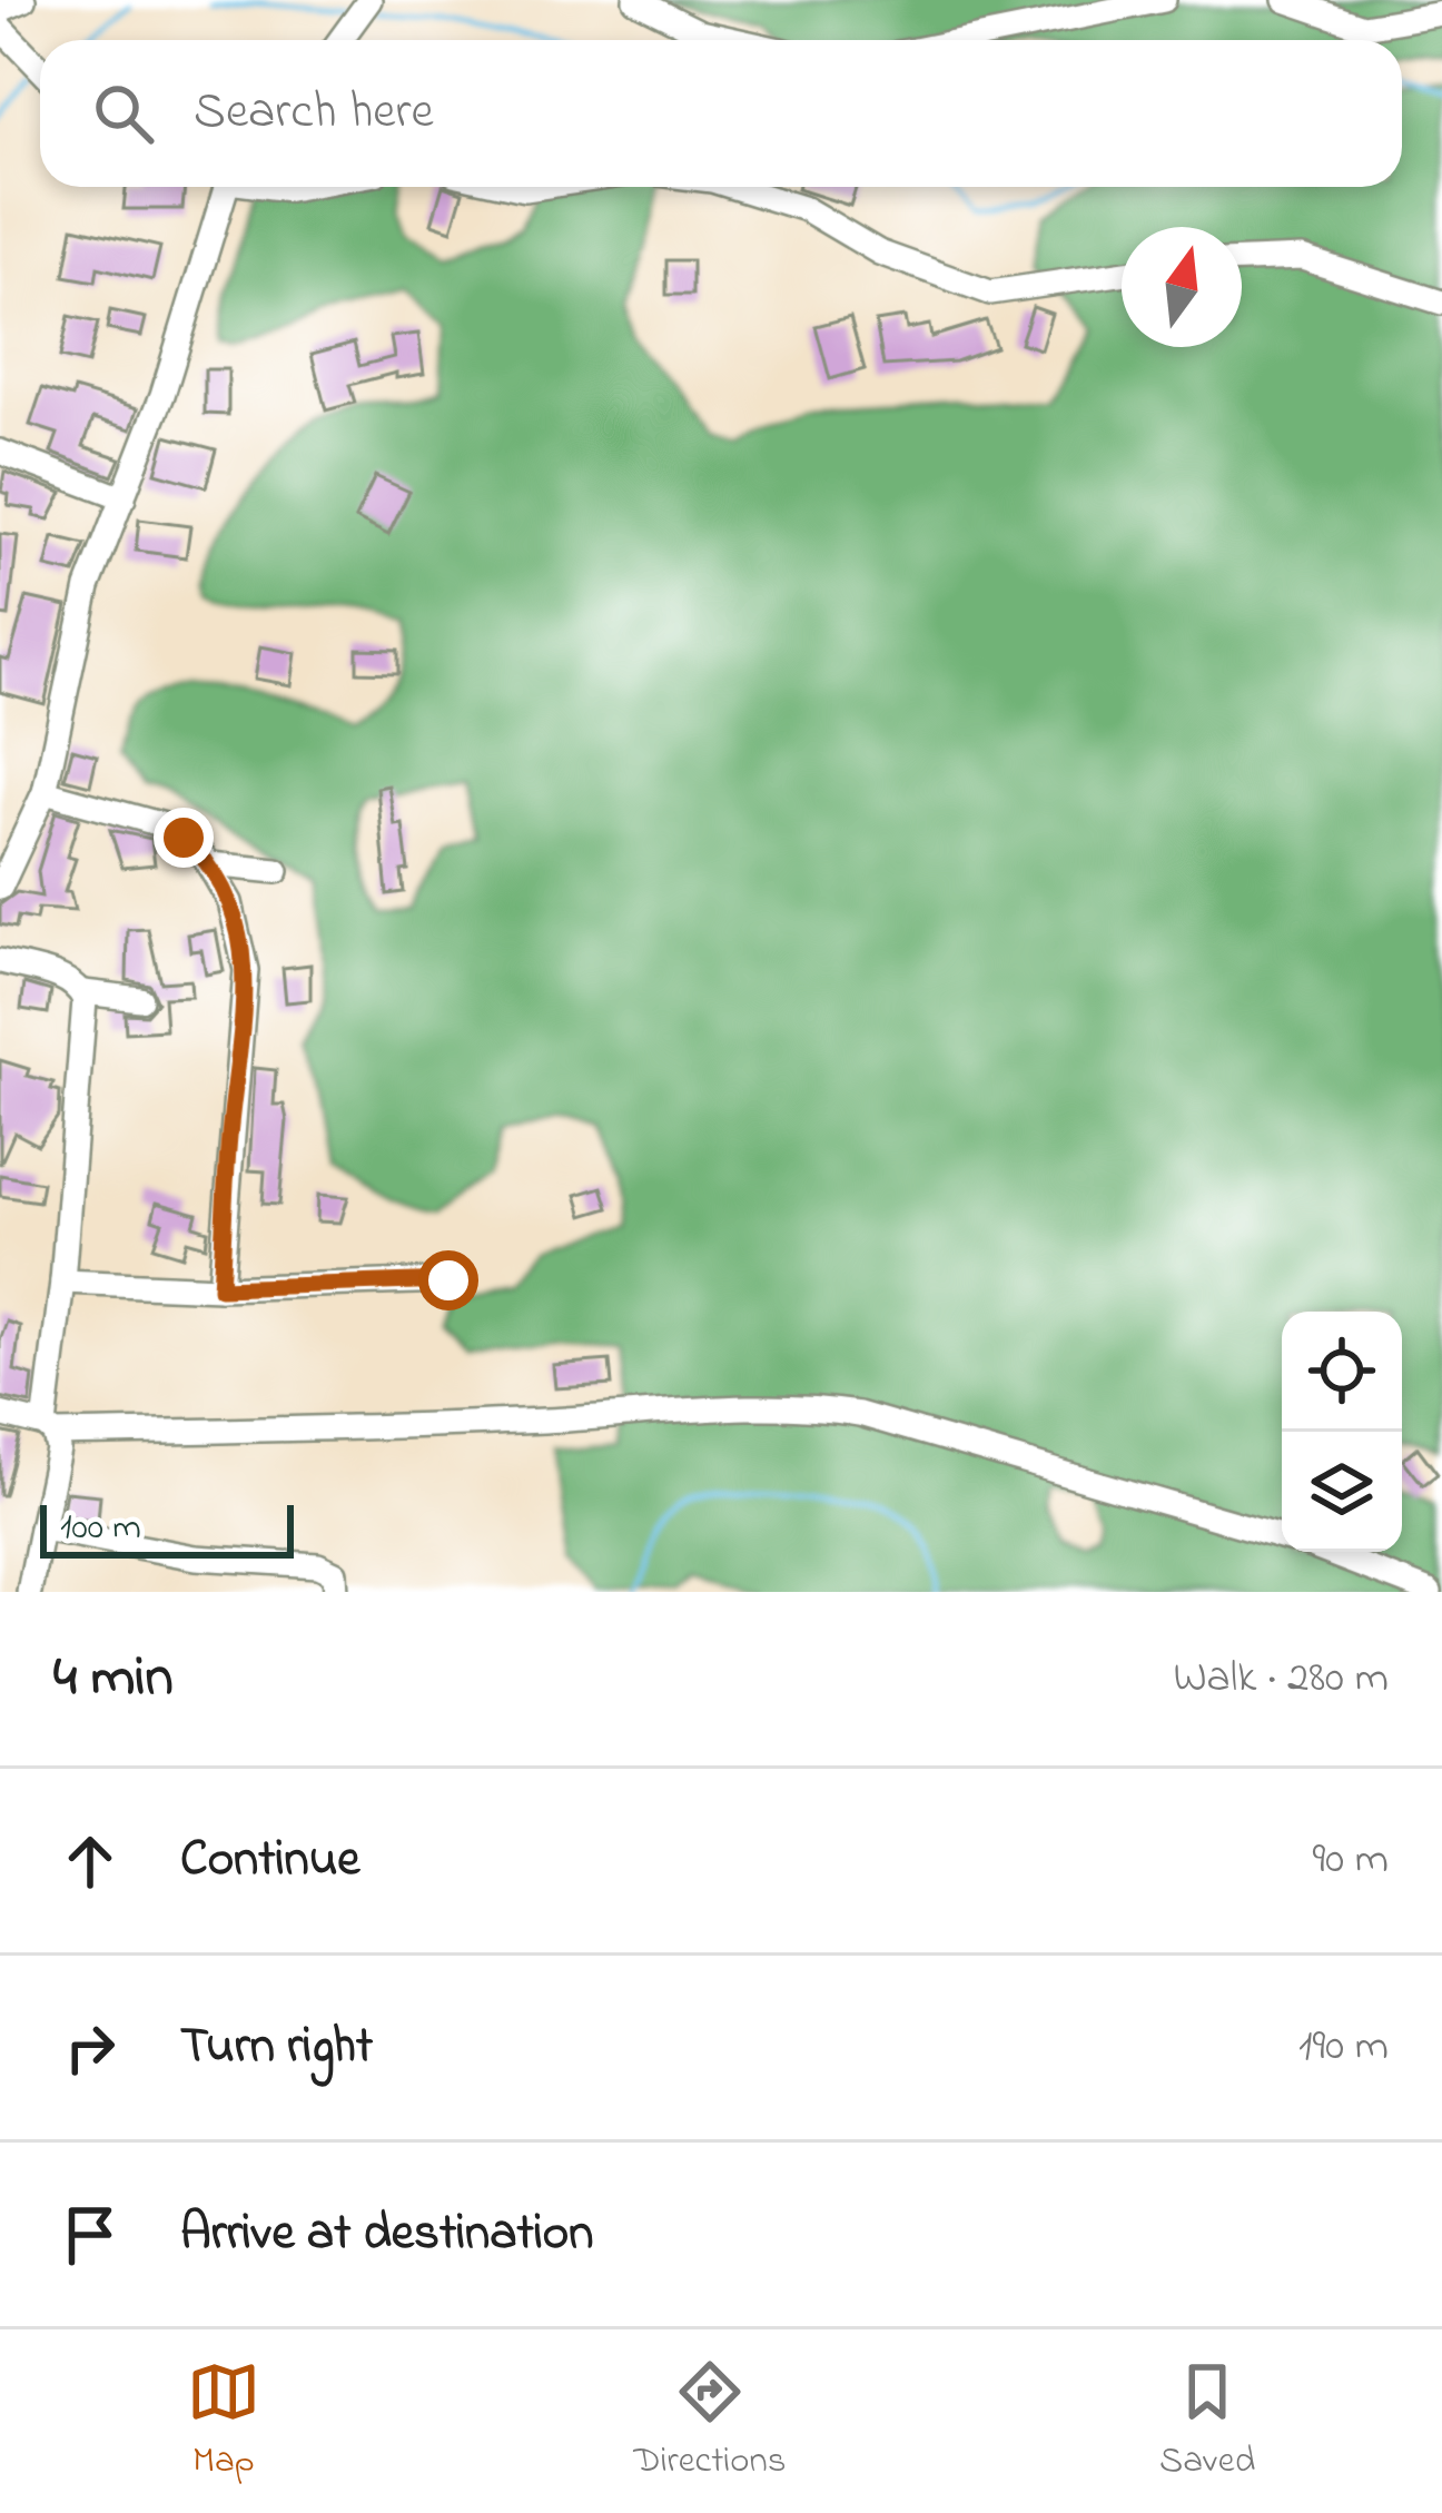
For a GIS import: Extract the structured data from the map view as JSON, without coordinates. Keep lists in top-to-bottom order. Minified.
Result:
{"scale_bar":"100 m","north":"top","page":{"search":"Search here","scale":"100 m","heading":["4 min","Walk · 280 m"],"list":[["Continue","90 m"],["Turn right","190 m"],"Arrive at destination"],"nav":["Map","Directions","Saved"]}}
